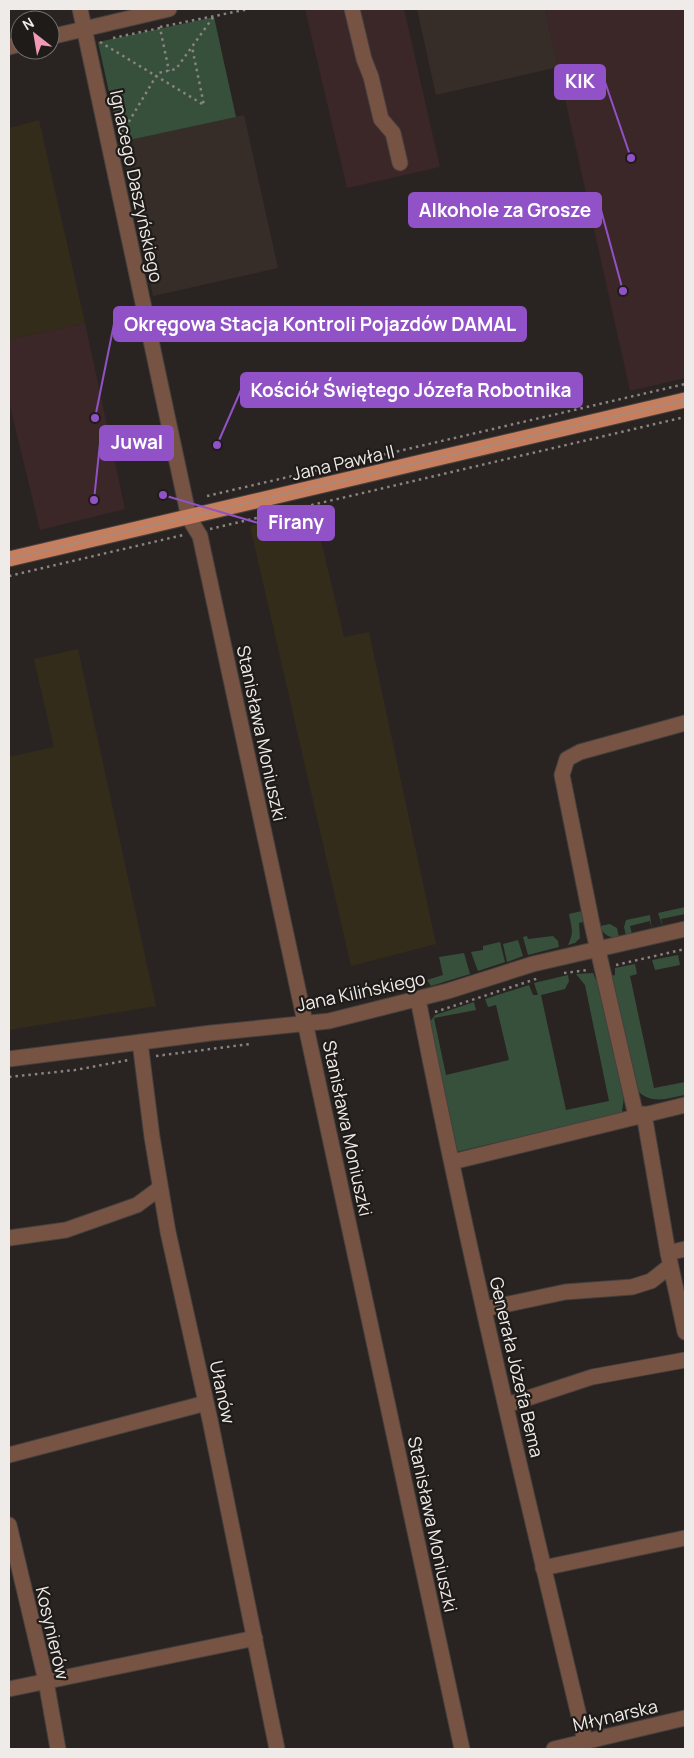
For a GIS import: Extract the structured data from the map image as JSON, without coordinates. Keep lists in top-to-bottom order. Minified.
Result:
{"streets":{"main road":["Jana Pawła II"],"street":["Ignacego Daszyńskiego","Stanisława Moniuszki","Jana Kilińskiego","Generała Józefa Bema","Ułanów","Kosynierów","Młynarska"]},"crossings":[["Ignacego Daszyńskiego","Jana Pawła II"],["Ignacego Daszyńskiego","Stanisława Moniuszki"],["Jana Pawła II","Stanisława Moniuszki"],["Stanisława Moniuszki","Jana Kilińskiego"],["Jana Kilińskiego","Generała Józefa Bema"],["Jana Kilińskiego","Ułanów"],["Generała Józefa Bema","Młynarska"]],"places":["KIK","Alkohole za Grosze","Okręgowa Stacja Kontroli Pojazdów DAMAL","Kościół Świętego Józefa Robotnika","Firany","Juwal"],"north":"top left"}
